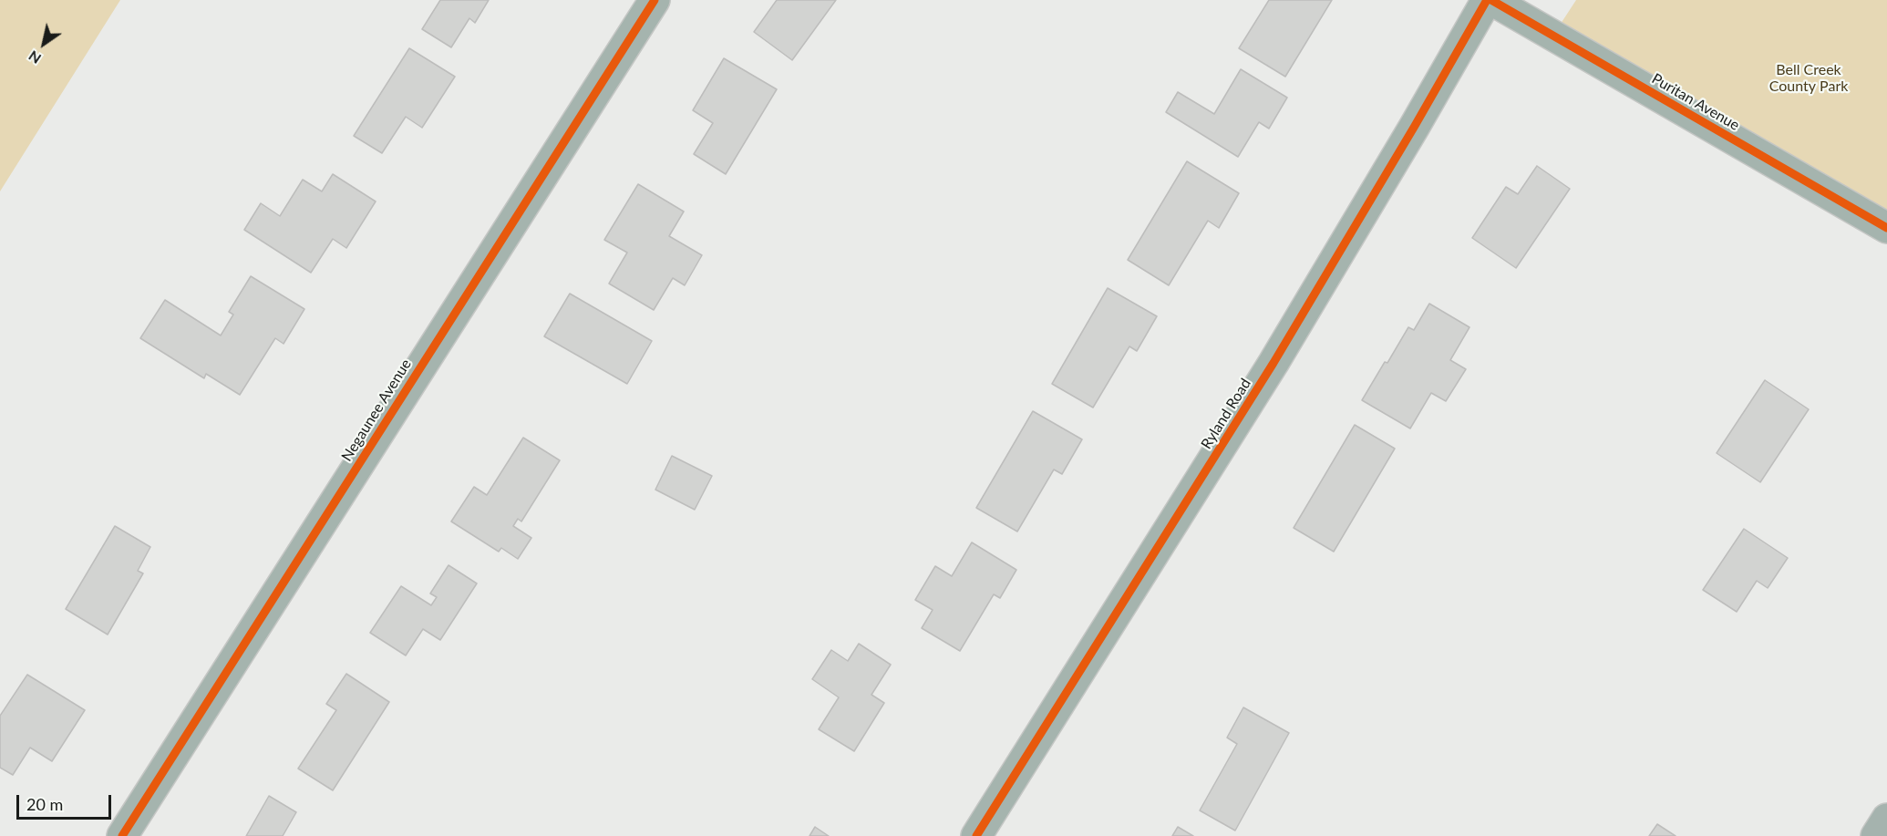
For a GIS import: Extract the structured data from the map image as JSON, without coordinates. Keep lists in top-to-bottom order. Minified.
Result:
{"streets":{"street":["Puritan Avenue","Negaunee Avenue","Ryland Road"]},"crossings":[["Puritan Avenue","Ryland Road"]],"parks":["Bell Creek County Park"],"scale_bar":"20 m","north":"bottom left"}
